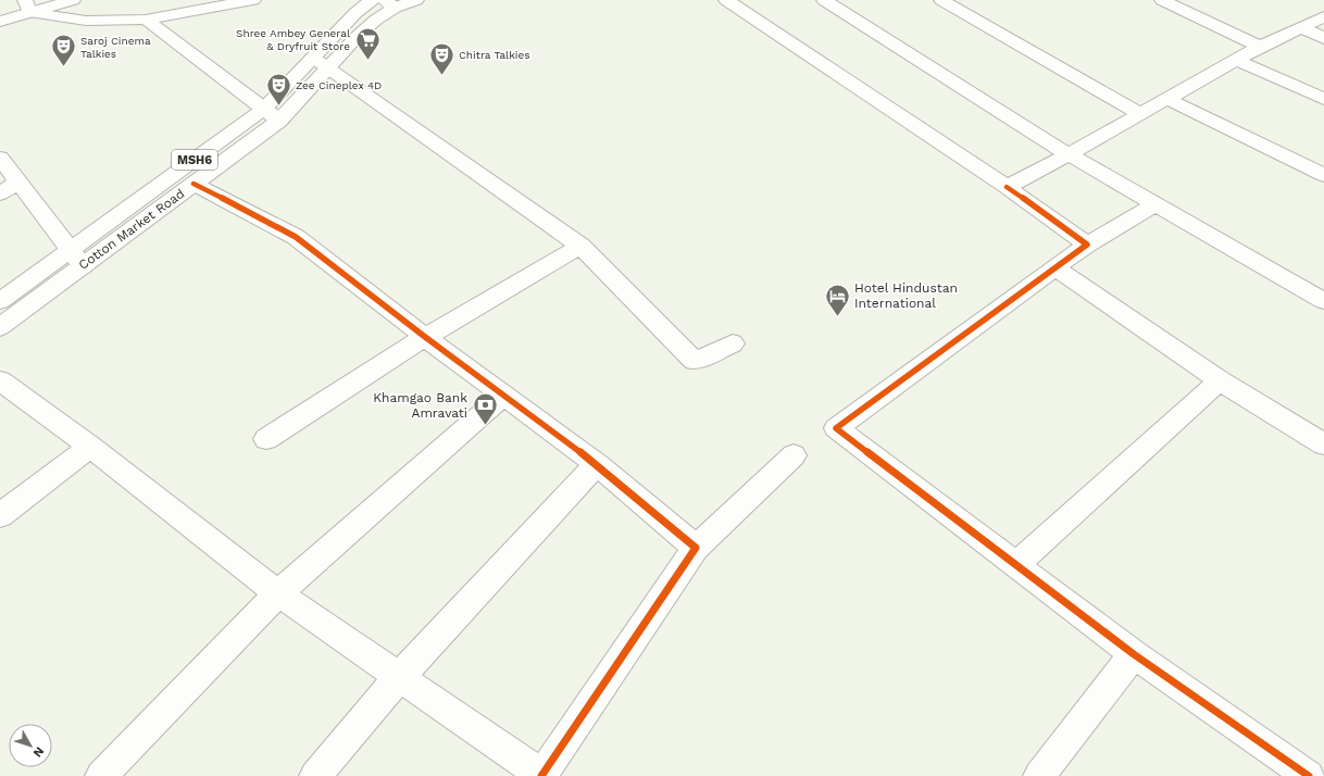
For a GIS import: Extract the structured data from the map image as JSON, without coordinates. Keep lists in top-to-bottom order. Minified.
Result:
{"streets":{"street":["MSH6","Cotton Market Road"]},"crossings":[["MSH6","Cotton Market Road"]],"places":{"supermarket":["Shree Ambey General & Dryfruit Store"],"theatre":["Saroj Cinema Talkies","Chitra Talkies","Zee Cineplex 4D"],"hotel":["Hotel Hindustan International"],"bank":["Khamgao Bank Amravati"]},"north":"bottom right"}
